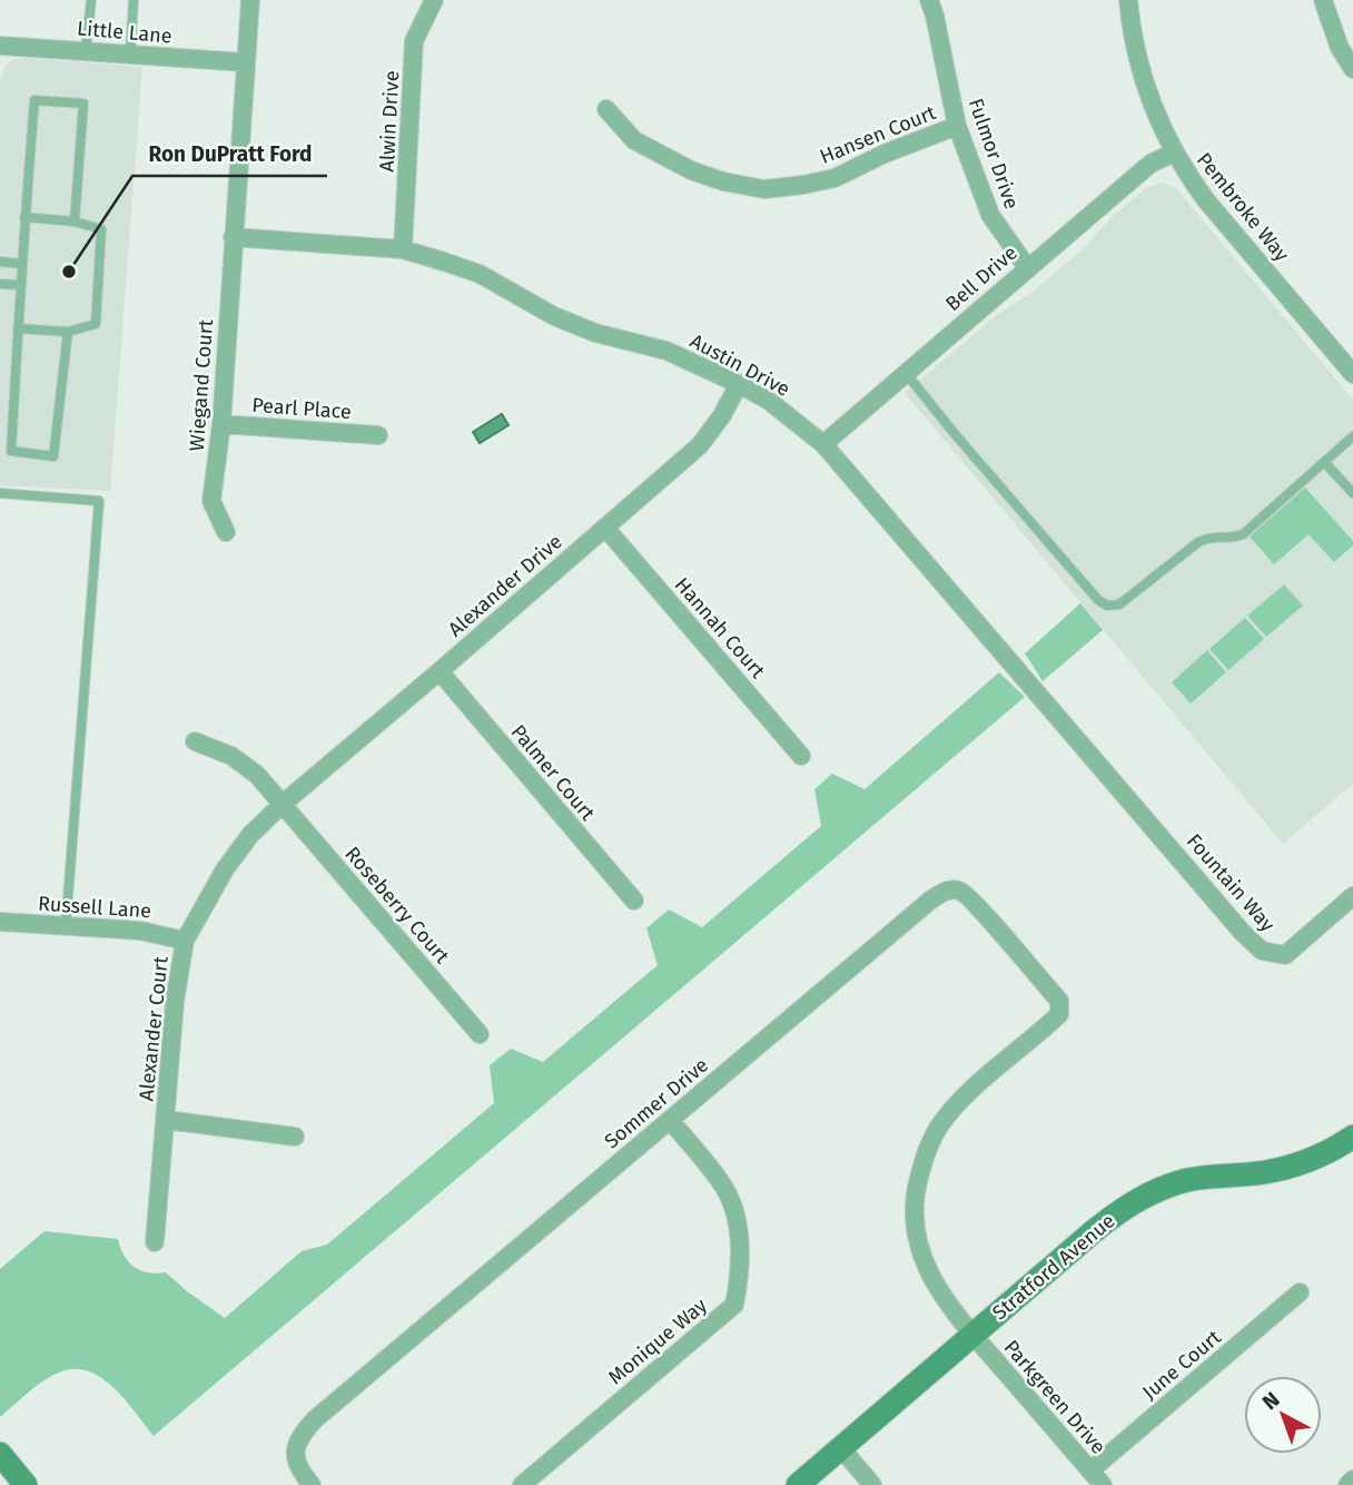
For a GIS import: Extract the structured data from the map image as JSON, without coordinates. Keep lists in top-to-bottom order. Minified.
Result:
{"streets":{"street":["Little Lane","Alwin Drive","Hansen Court","Fulmor Drive","Pembroke Way","Bell Drive","Austin Drive","Wiegand Court","Pearl Place","Alexander Drive","Hannah Court","Palmer Court","Fountain Way","Roseberry Court","Russell Lane","Alexander Court","Sommer Drive","Stratford Avenue","Monique Way","June Court","Parkgreen Drive"]},"crossings":[["Little Lane","Wiegand Court"],["Alwin Drive","Austin Drive"],["Hansen Court","Fulmor Drive"],["Fulmor Drive","Bell Drive"],["Pembroke Way","Bell Drive"],["Bell Drive","Austin Drive"],["Austin Drive","Wiegand Court"],["Austin Drive","Alexander Drive"],["Austin Drive","Fountain Way"],["Wiegand Court","Pearl Place"],["Alexander Drive","Hannah Court"],["Alexander Drive","Palmer Court"],["Alexander Drive","Roseberry Court"],["Alexander Drive","Alexander Court"],["Roseberry Court","Alexander Court"],["Russell Lane","Alexander Court"],["Sommer Drive","Monique Way"],["Sommer Drive","Parkgreen Drive"],["Stratford Avenue","Parkgreen Drive"],["June Court","Parkgreen Drive"]],"places":["Ron DuPratt Ford"],"north":"top left"}
